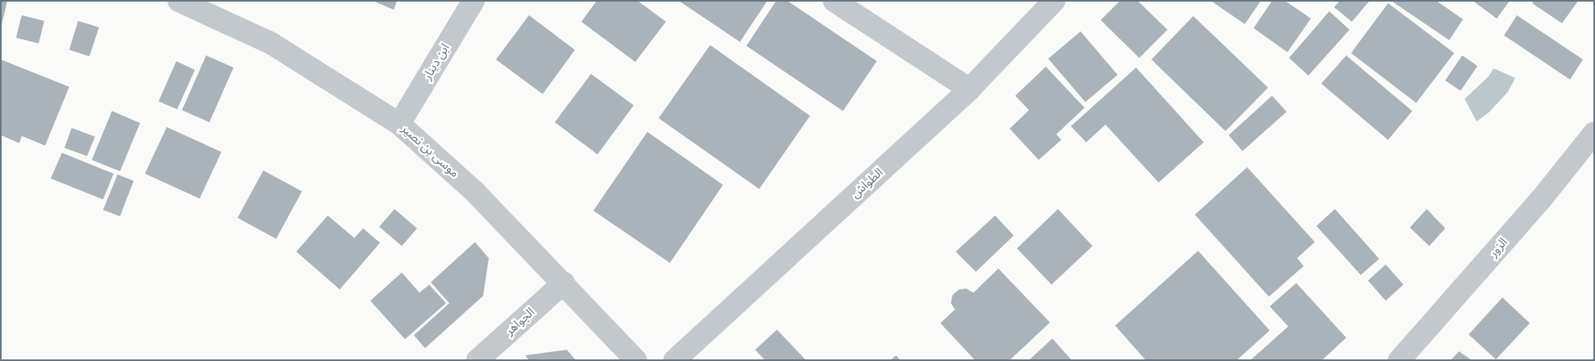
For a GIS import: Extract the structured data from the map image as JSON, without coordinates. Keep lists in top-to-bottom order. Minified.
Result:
{"streets":{"street":["ابن دينار","موسى بن نصير","الطواش","الزور","الجواهر"]},"crossings":[["ابن دينار","موسى بن نصير"],["موسى بن نصير","الجواهر"]]}
